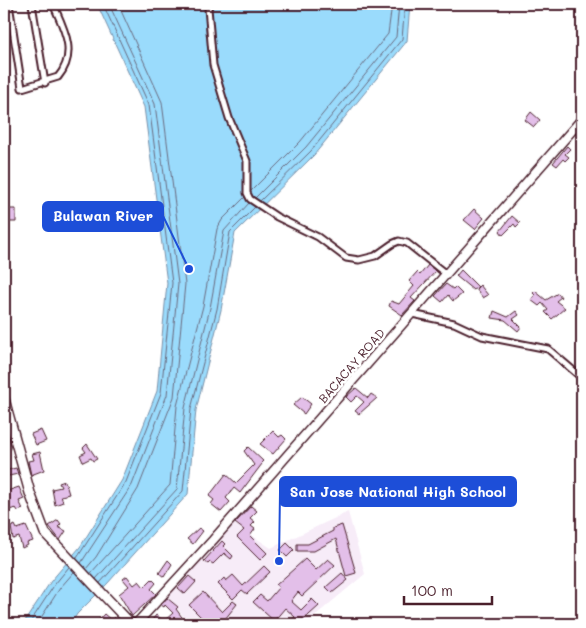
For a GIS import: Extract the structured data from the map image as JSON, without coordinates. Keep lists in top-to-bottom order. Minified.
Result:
{"streets":{"main road":["BACACAY ROAD"]},"places":["Bulawan River","San Jose National High School"],"scale_bar":"100 m"}
